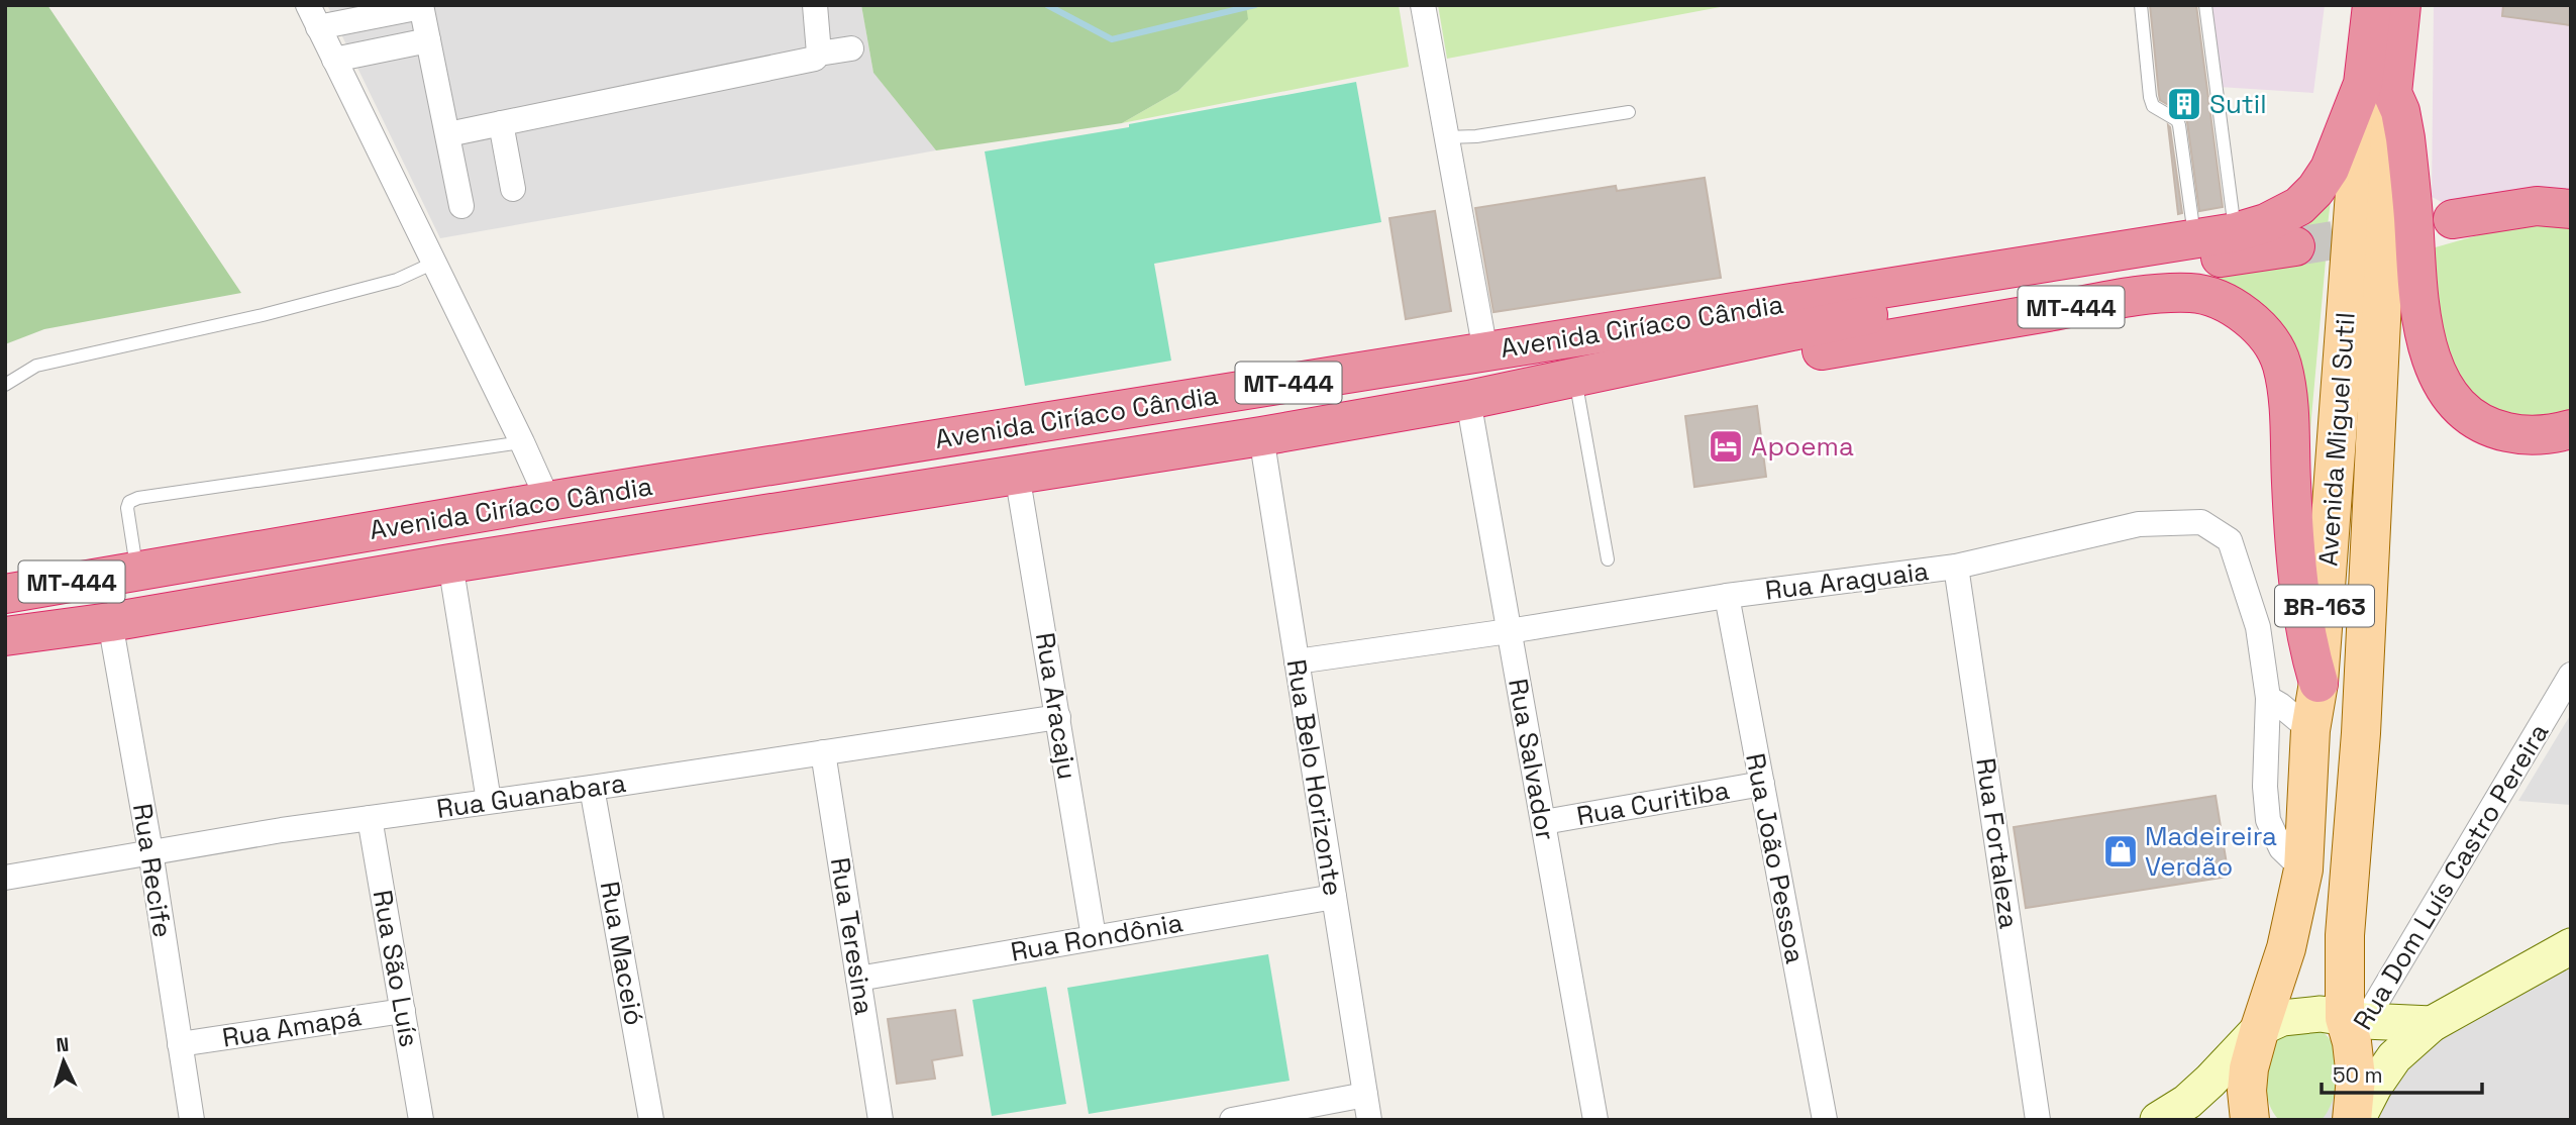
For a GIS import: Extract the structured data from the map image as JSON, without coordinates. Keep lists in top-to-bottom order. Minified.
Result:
{"streets":{"highway":["MT-444","Avenida Ciríaco Cândia","BR-163"],"main road":["Avenida Miguel Sutil"],"street":["Rua Araguaia","Rua Aracaju","Rua Salvador","Rua Belo Horizonte","Rua Guanabara","Rua Curitiba","Rua Fortaleza","Rua João Pessoa","Rua Recife","Rua Dom Luís Castro Pereira","Rua Teresina","Rua Rondônia","Rua Maceió","Rua São Luís","Rua Amapá"]},"crossings":[["MT-444","Avenida Ciríaco Cândia"],["MT-444","Avenida Miguel Sutil"],["Avenida Ciríaco Cândia","Avenida Miguel Sutil"],["Avenida Ciríaco Cândia","BR-163"],["Avenida Ciríaco Cândia","Rua Aracaju"],["Avenida Ciríaco Cândia","Rua Salvador"],["Avenida Ciríaco Cândia","Rua Belo Horizonte"],["Avenida Ciríaco Cândia","Rua Recife"],["Avenida Miguel Sutil","Rua Araguaia"],["Avenida Miguel Sutil","BR-163"],["Avenida Miguel Sutil","Rua Dom Luís Castro Pereira"],["Rua Araguaia","Rua Salvador"],["Rua Araguaia","Rua Belo Horizonte"],["Rua Araguaia","Rua Fortaleza"],["Rua Araguaia","Rua João Pessoa"],["Rua Aracaju","Rua Guanabara"],["Rua Aracaju","Rua Rondônia"],["Rua Salvador","Rua Curitiba"],["Rua Belo Horizonte","Rua Rondônia"],["Rua Guanabara","Rua Recife"],["Rua Guanabara","Rua Teresina"],["Rua Guanabara","Rua Maceió"],["Rua Guanabara","Rua São Luís"],["Rua Curitiba","Rua João Pessoa"],["Rua Recife","Rua Amapá"],["Rua Teresina","Rua Rondônia"],["Rua São Luís","Rua Amapá"]],"places":{"building":["Sutil"],"hotel":["Apoema"],"shop":["Madeireira Verdão"]},"scale_bar":"50 m","north":"top"}
